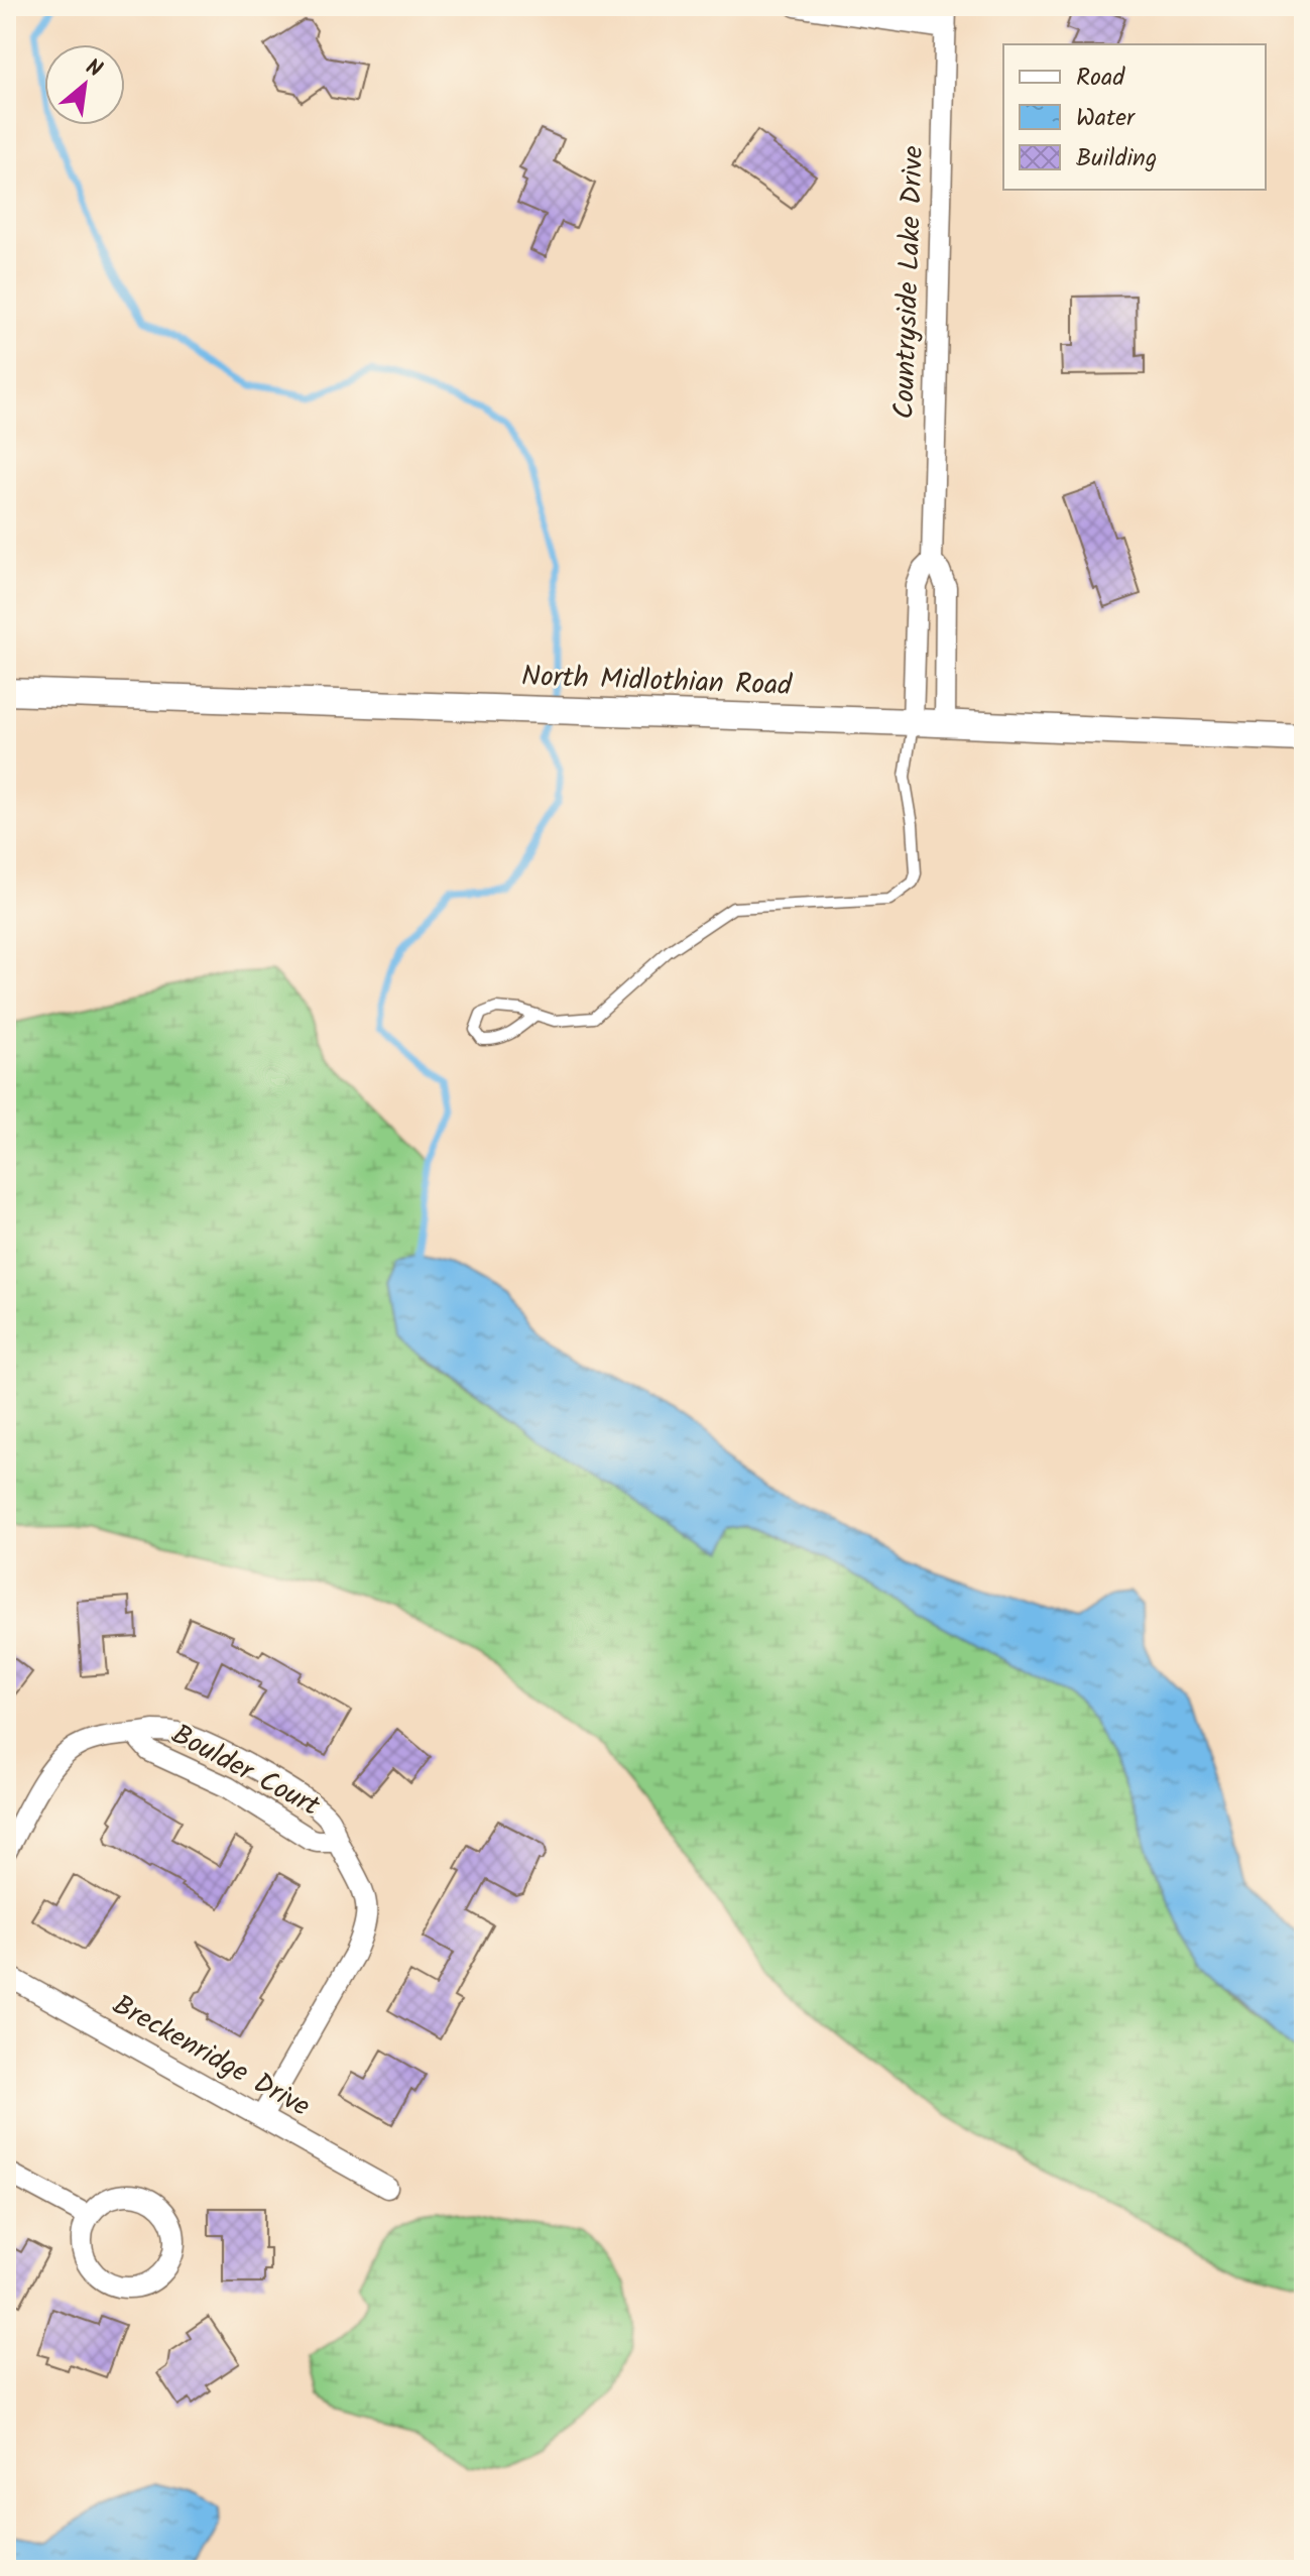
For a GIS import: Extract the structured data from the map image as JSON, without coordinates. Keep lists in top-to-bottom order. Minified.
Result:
{"streets":{"main road":["North Midlothian Road"],"street":["Countryside Lake Drive","Boulder Court","Breckenridge Drive"]},"crossings":[["Countryside Lake Drive","North Midlothian Road"],["Boulder Court","Breckenridge Drive"]],"legend":["Road","Water","Building"],"north":"top right"}
